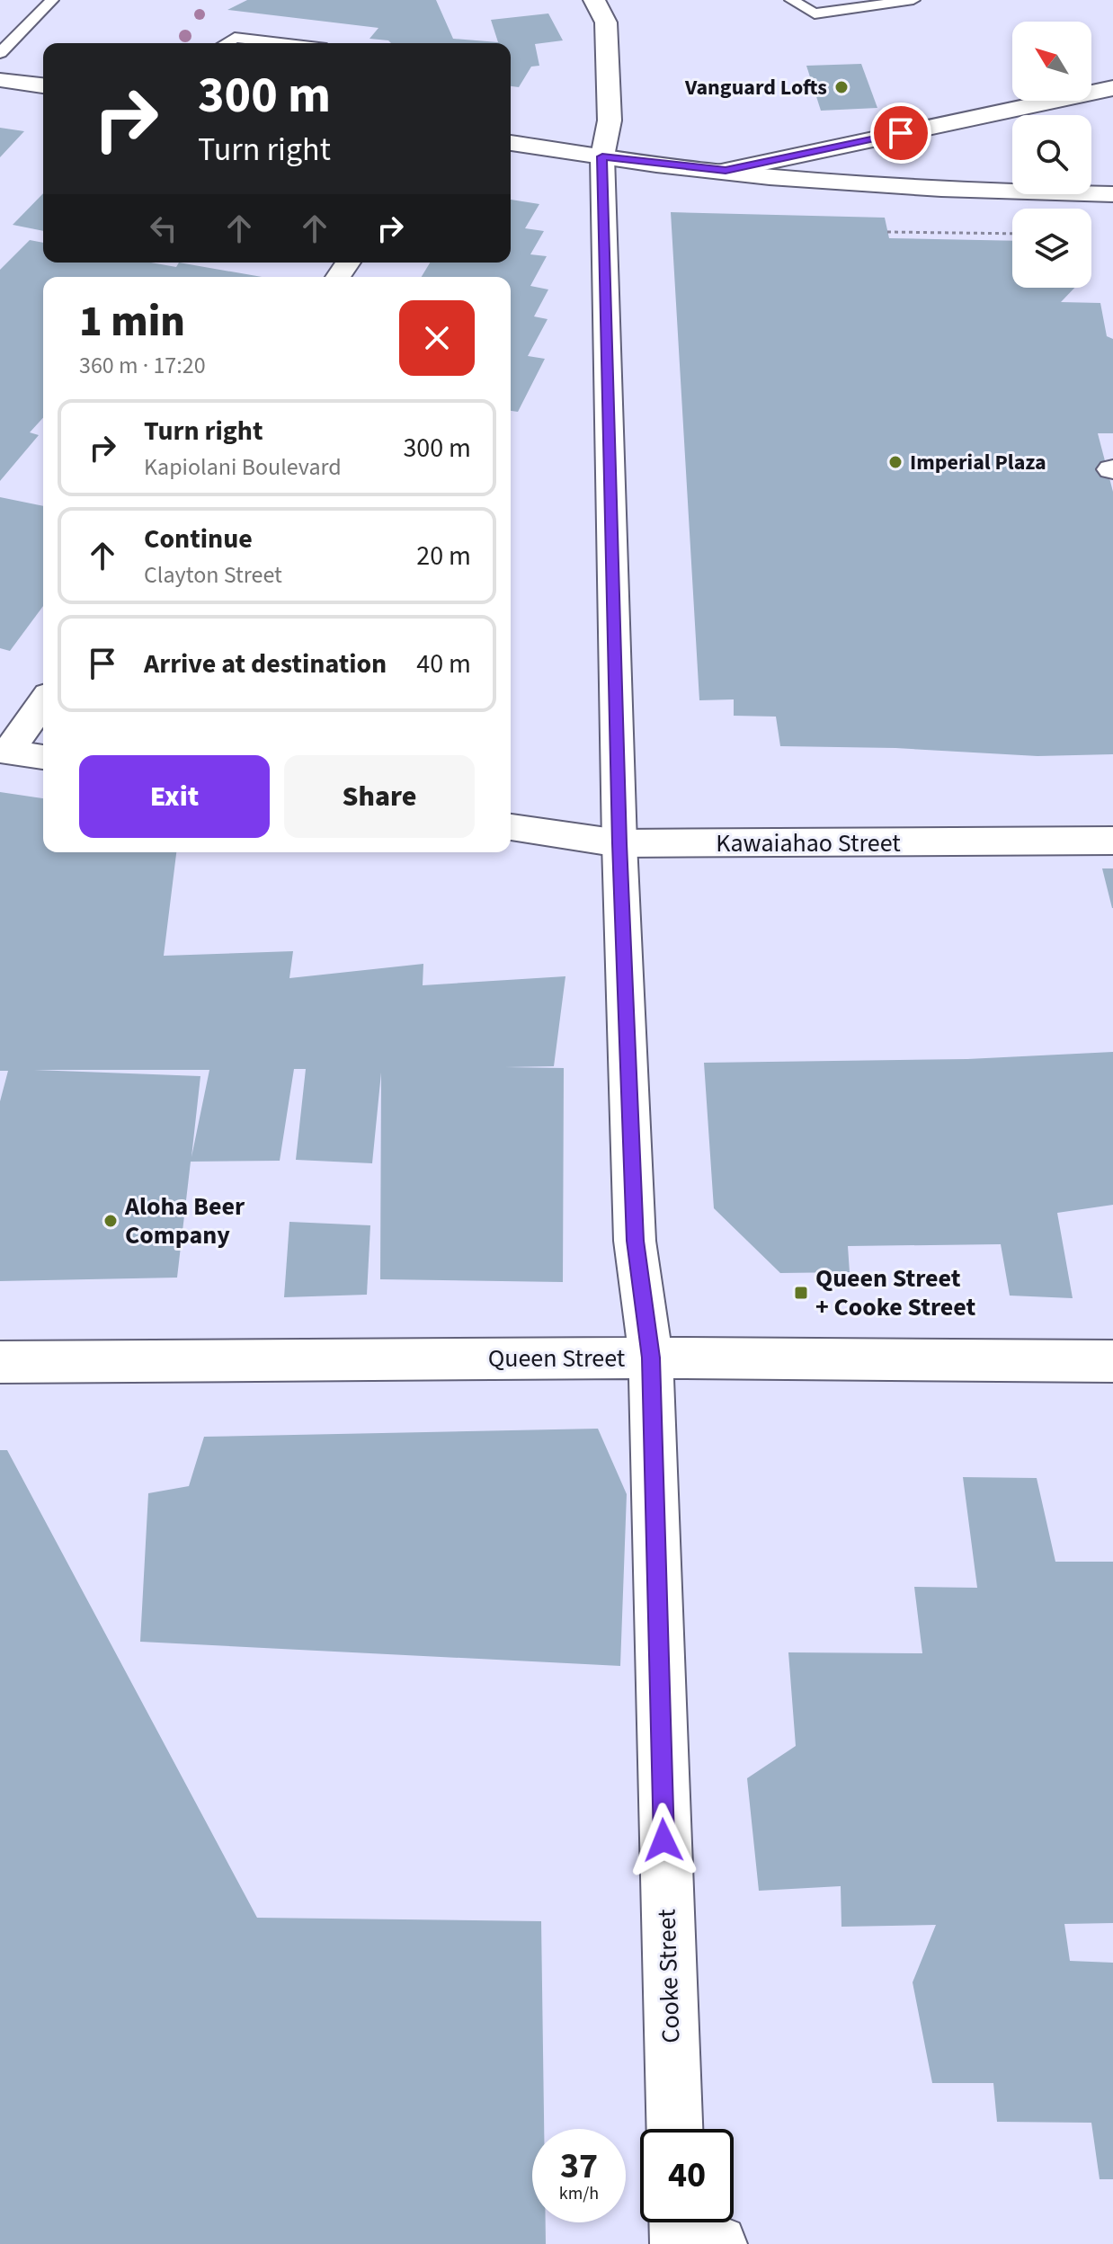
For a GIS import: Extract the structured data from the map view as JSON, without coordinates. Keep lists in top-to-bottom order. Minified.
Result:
{"streets":{"street":["Kawaiahao Street","Queen Street","Cooke Street"]},"crossings":[["Kawaiahao Street","Cooke Street"],["Queen Street","Cooke Street"]],"places":{"other":["Vanguard Lofts","Imperial Plaza","Aloha Beer Company"],"transit":["Queen Street + Cooke Street"]},"north":"top left","page":{"turn":["300 m","Turn right"],"heading":["1 min","360 m · 17:20"],"list":[{"name":"Turn right","note":"Kapiolani Boulevard","value":"300 m"},{"name":"Continue","note":"Clayton Street","value":"20 m"},{"name":"Arrive at destination","value":"40 m"}],"buttons":["Exit","Share"],"speed":"37 km/h","limit":"40"}}
